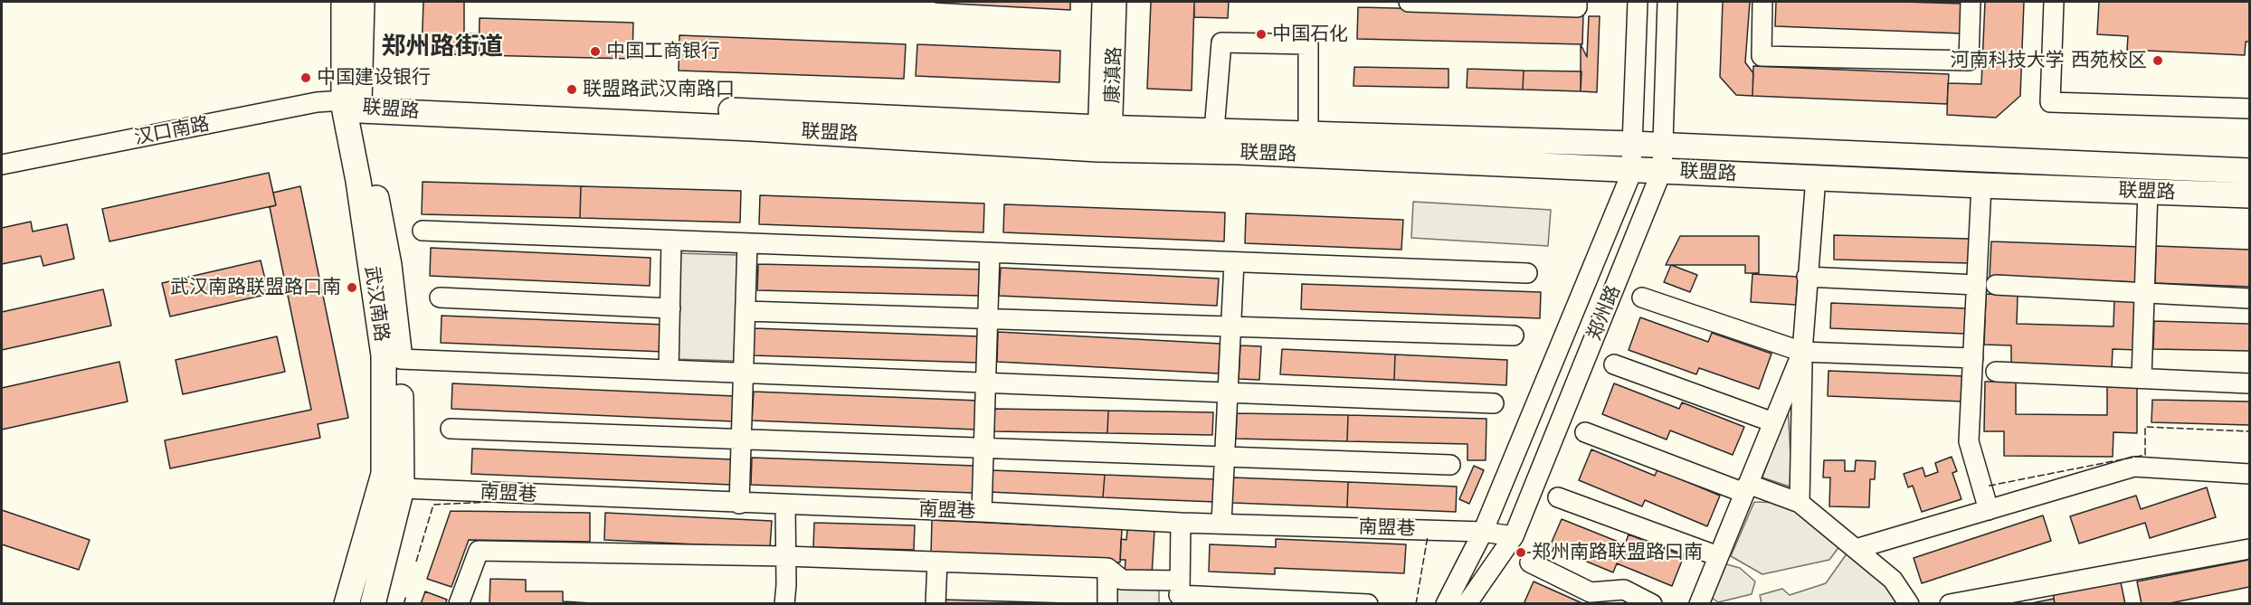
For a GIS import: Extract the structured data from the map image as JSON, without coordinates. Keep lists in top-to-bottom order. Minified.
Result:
{"streets":{"main road":["联盟路","武汉南路"],"street":["康滇路","汉口南路","郑州路","南盟巷"]},"crossings":[["康滇路","联盟路"],["联盟路","汉口南路"],["联盟路","武汉南路"],["联盟路","郑州路"],["汉口南路","武汉南路"],["武汉南路","南盟巷"],["郑州路","南盟巷"]],"districts":["郑州路街道"],"places":["中国石化","中国工商银行","河南科技大学 西苑校区","中国建设银行","联盟路武汉南路口","武汉南路联盟路口南","郑州南路联盟路口南"]}
